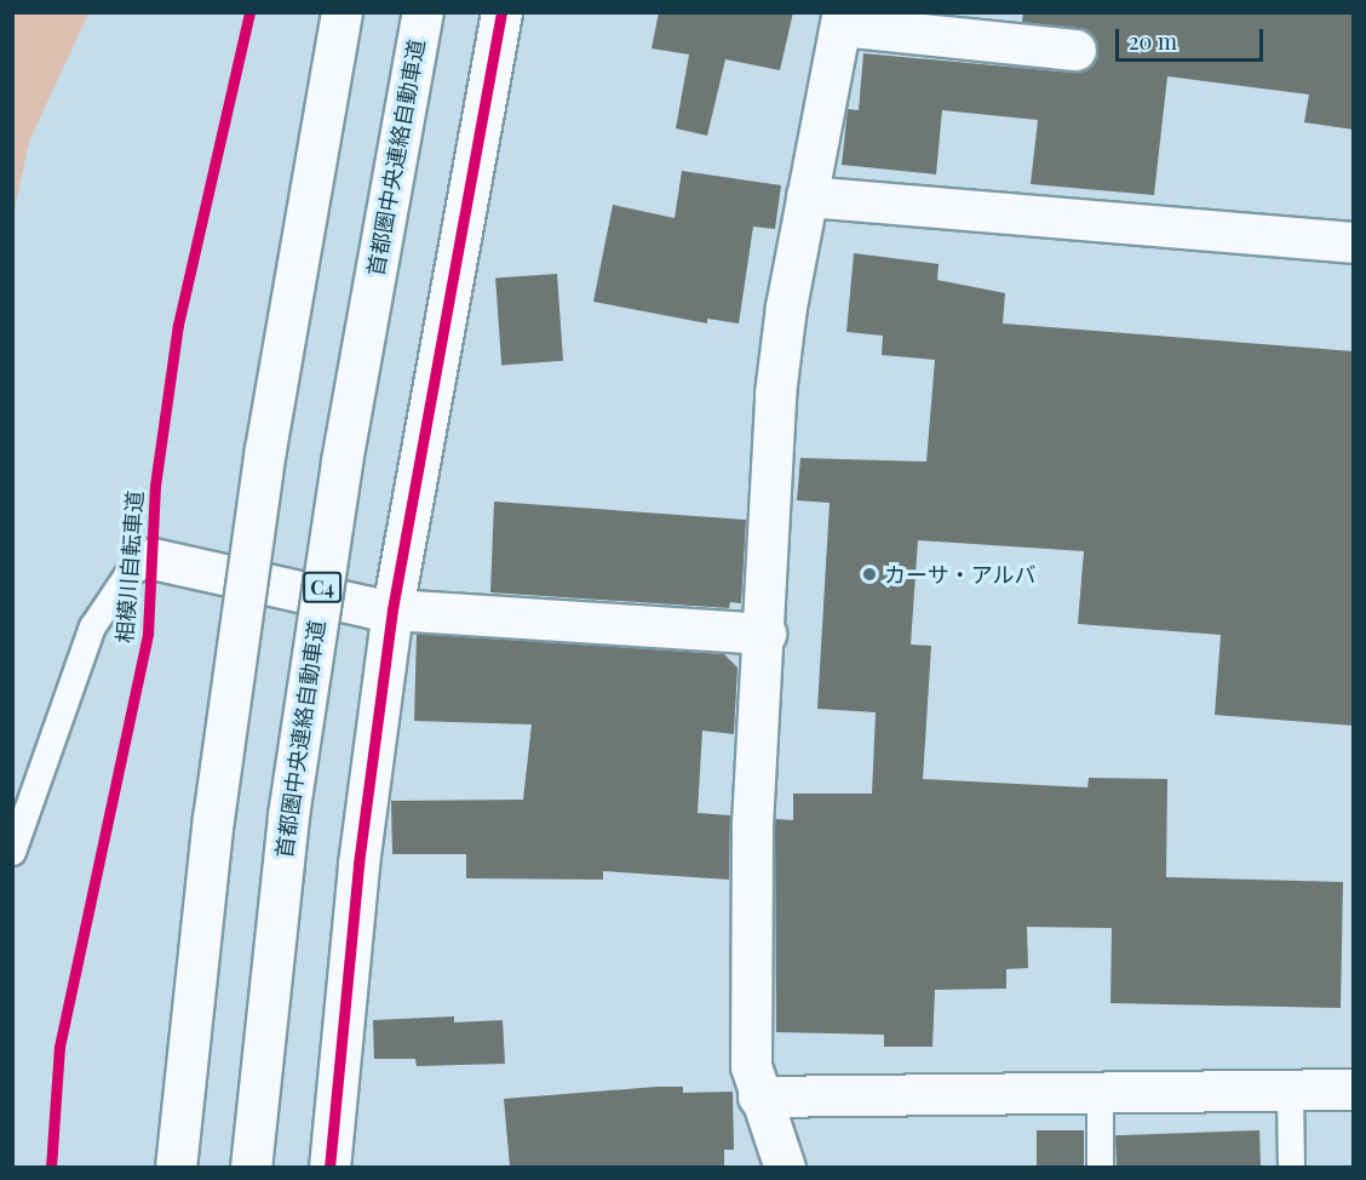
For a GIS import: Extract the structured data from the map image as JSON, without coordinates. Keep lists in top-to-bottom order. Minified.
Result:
{"streets":{"main road":["首都圏中央連絡自動車道","C4"],"cycle path":["相模川自転車道"]},"places":["カーサ・アルバ"],"scale_bar":"20 m"}
